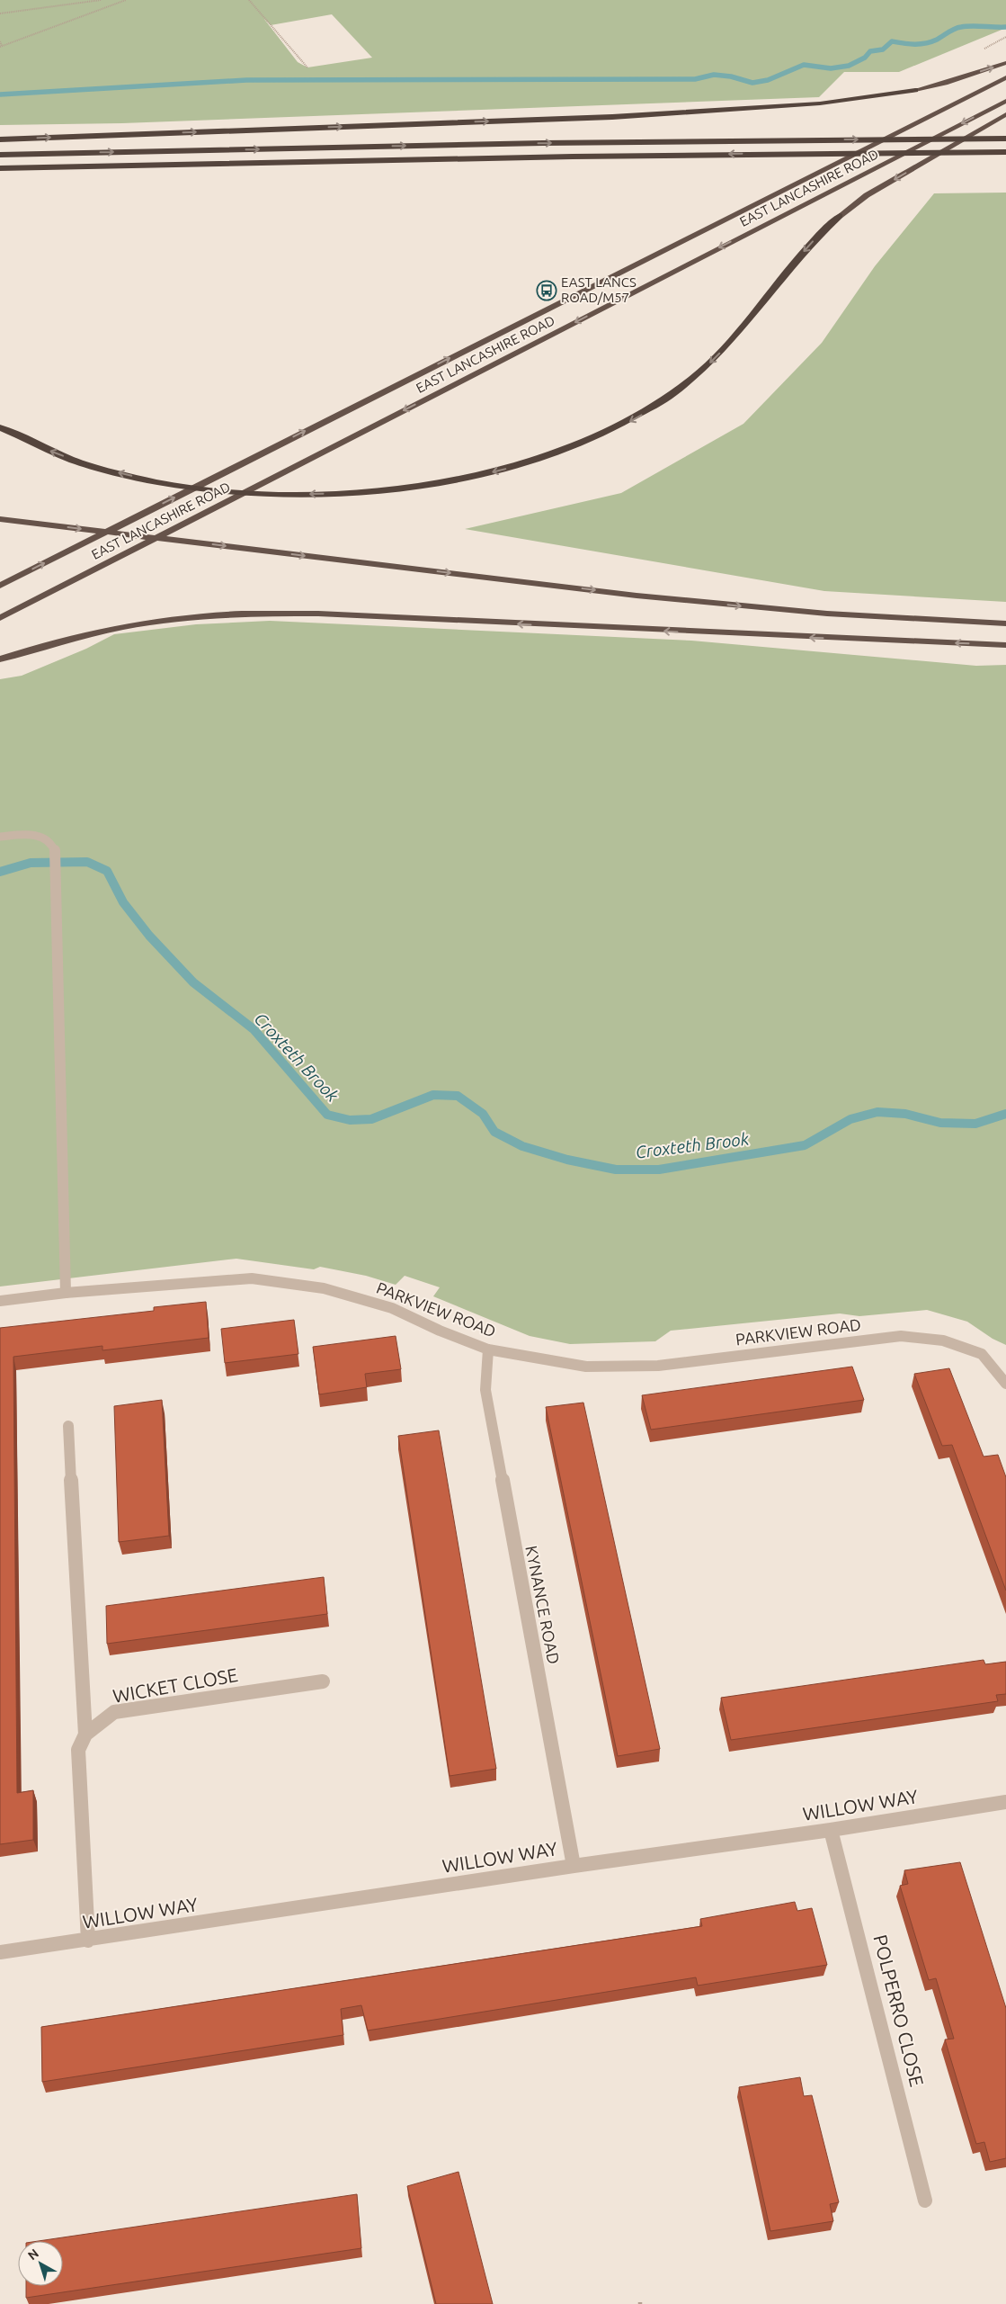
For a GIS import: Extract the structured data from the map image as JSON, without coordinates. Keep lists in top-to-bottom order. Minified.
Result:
{"streets":{"highway":["EAST LANCASHIRE ROAD"],"street":["PARKVIEW ROAD","KYNANCE ROAD","WICKET CLOSE","WILLOW WAY","POLPERRO CLOSE"]},"crossings":[["PARKVIEW ROAD","KYNANCE ROAD"],["KYNANCE ROAD","WILLOW WAY"],["WILLOW WAY","POLPERRO CLOSE"]],"water":["Croxteth Brook"],"places":{"bus stop":["EAST LANCS ROAD/M57"]},"north":"top left"}
